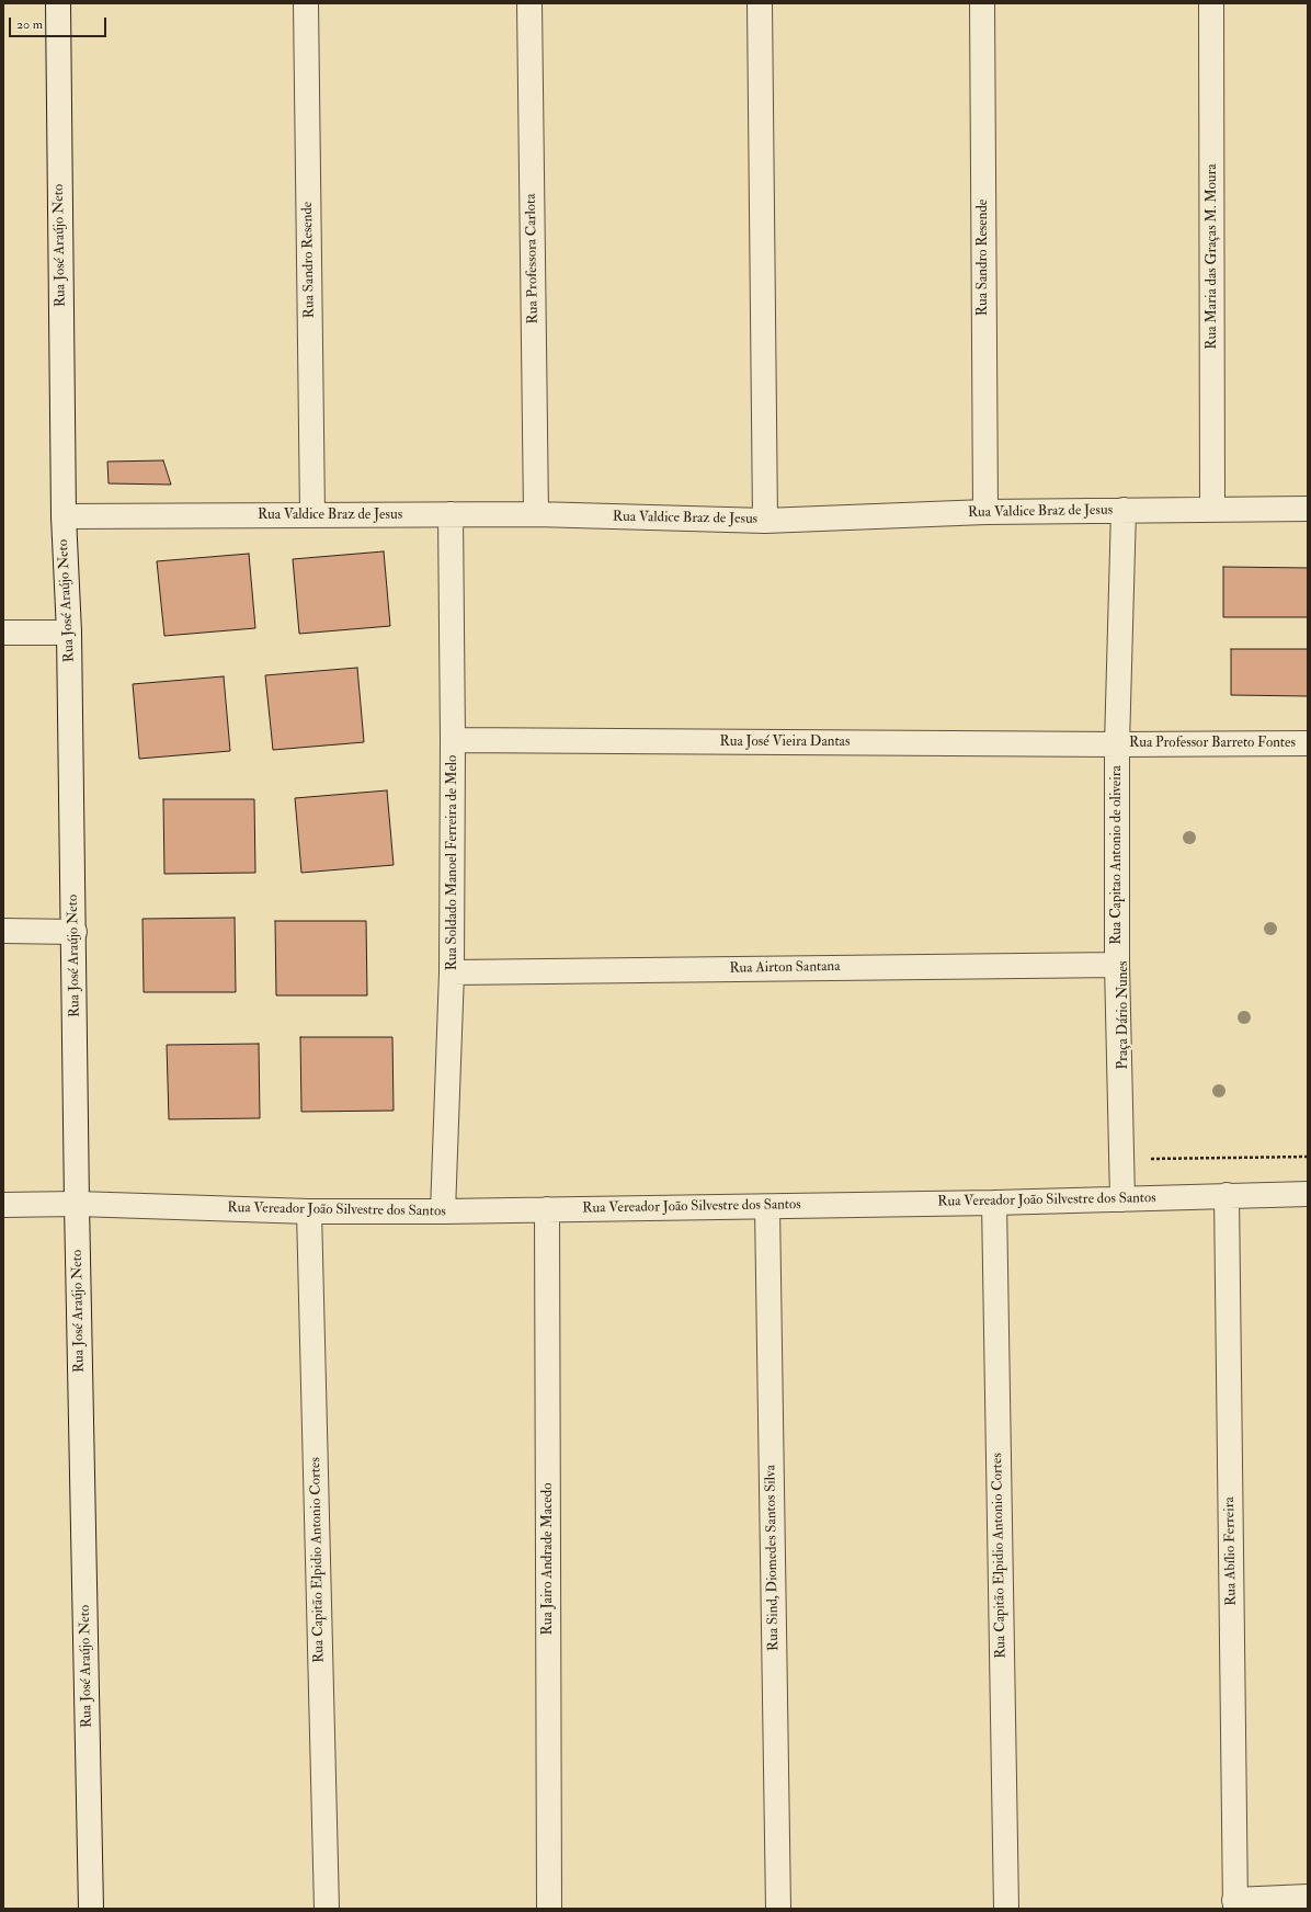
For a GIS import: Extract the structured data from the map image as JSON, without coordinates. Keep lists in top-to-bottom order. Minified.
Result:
{"streets":{"street":["Rua José Araújo Neto","Rua Maria das Graças M. Moura","Rua Sandro Resende","Rua Professora Carlota","Rua Valdice Braz de Jesus","Rua José Vieira Dantas","Rua Professor Barreto Fontes","Rua Capitao Antonio de oliveira","Rua Soldado Manoel Ferreira de Melo","Rua Airton Santana","Rua Vereador João Silvestre dos Santos","Rua Abílio Ferreira","Rua Capitão Elpidio Antonio Cortes","Rua Sind, Diomedes Santos Silva","Rua Jairo Andrade Macedo"]},"crossings":[["Rua José Araújo Neto","Rua Valdice Braz de Jesus"],["Rua José Araújo Neto","Rua Vereador João Silvestre dos Santos"],["Rua Maria das Graças M. Moura","Rua Valdice Braz de Jesus"],["Rua Sandro Resende","Rua Valdice Braz de Jesus"],["Rua Professora Carlota","Rua Valdice Braz de Jesus"],["Rua Valdice Braz de Jesus","Rua Capitao Antonio de oliveira"],["Rua Valdice Braz de Jesus","Rua Soldado Manoel Ferreira de Melo"],["Rua José Vieira Dantas","Rua Professor Barreto Fontes"],["Rua José Vieira Dantas","Rua Capitao Antonio de oliveira"],["Rua José Vieira Dantas","Rua Soldado Manoel Ferreira de Melo"],["Rua Professor Barreto Fontes","Rua Capitao Antonio de oliveira"],["Rua Capitao Antonio de oliveira","Rua Airton Santana"],["Rua Capitao Antonio de oliveira","Rua Vereador João Silvestre dos Santos"],["Rua Soldado Manoel Ferreira de Melo","Rua Airton Santana"],["Rua Soldado Manoel Ferreira de Melo","Rua Vereador João Silvestre dos Santos"],["Rua Vereador João Silvestre dos Santos","Rua Abílio Ferreira"],["Rua Vereador João Silvestre dos Santos","Rua Capitão Elpidio Antonio Cortes"],["Rua Vereador João Silvestre dos Santos","Rua Sind, Diomedes Santos Silva"],["Rua Vereador João Silvestre dos Santos","Rua Jairo Andrade Macedo"]],"scale_bar":"20 m"}
